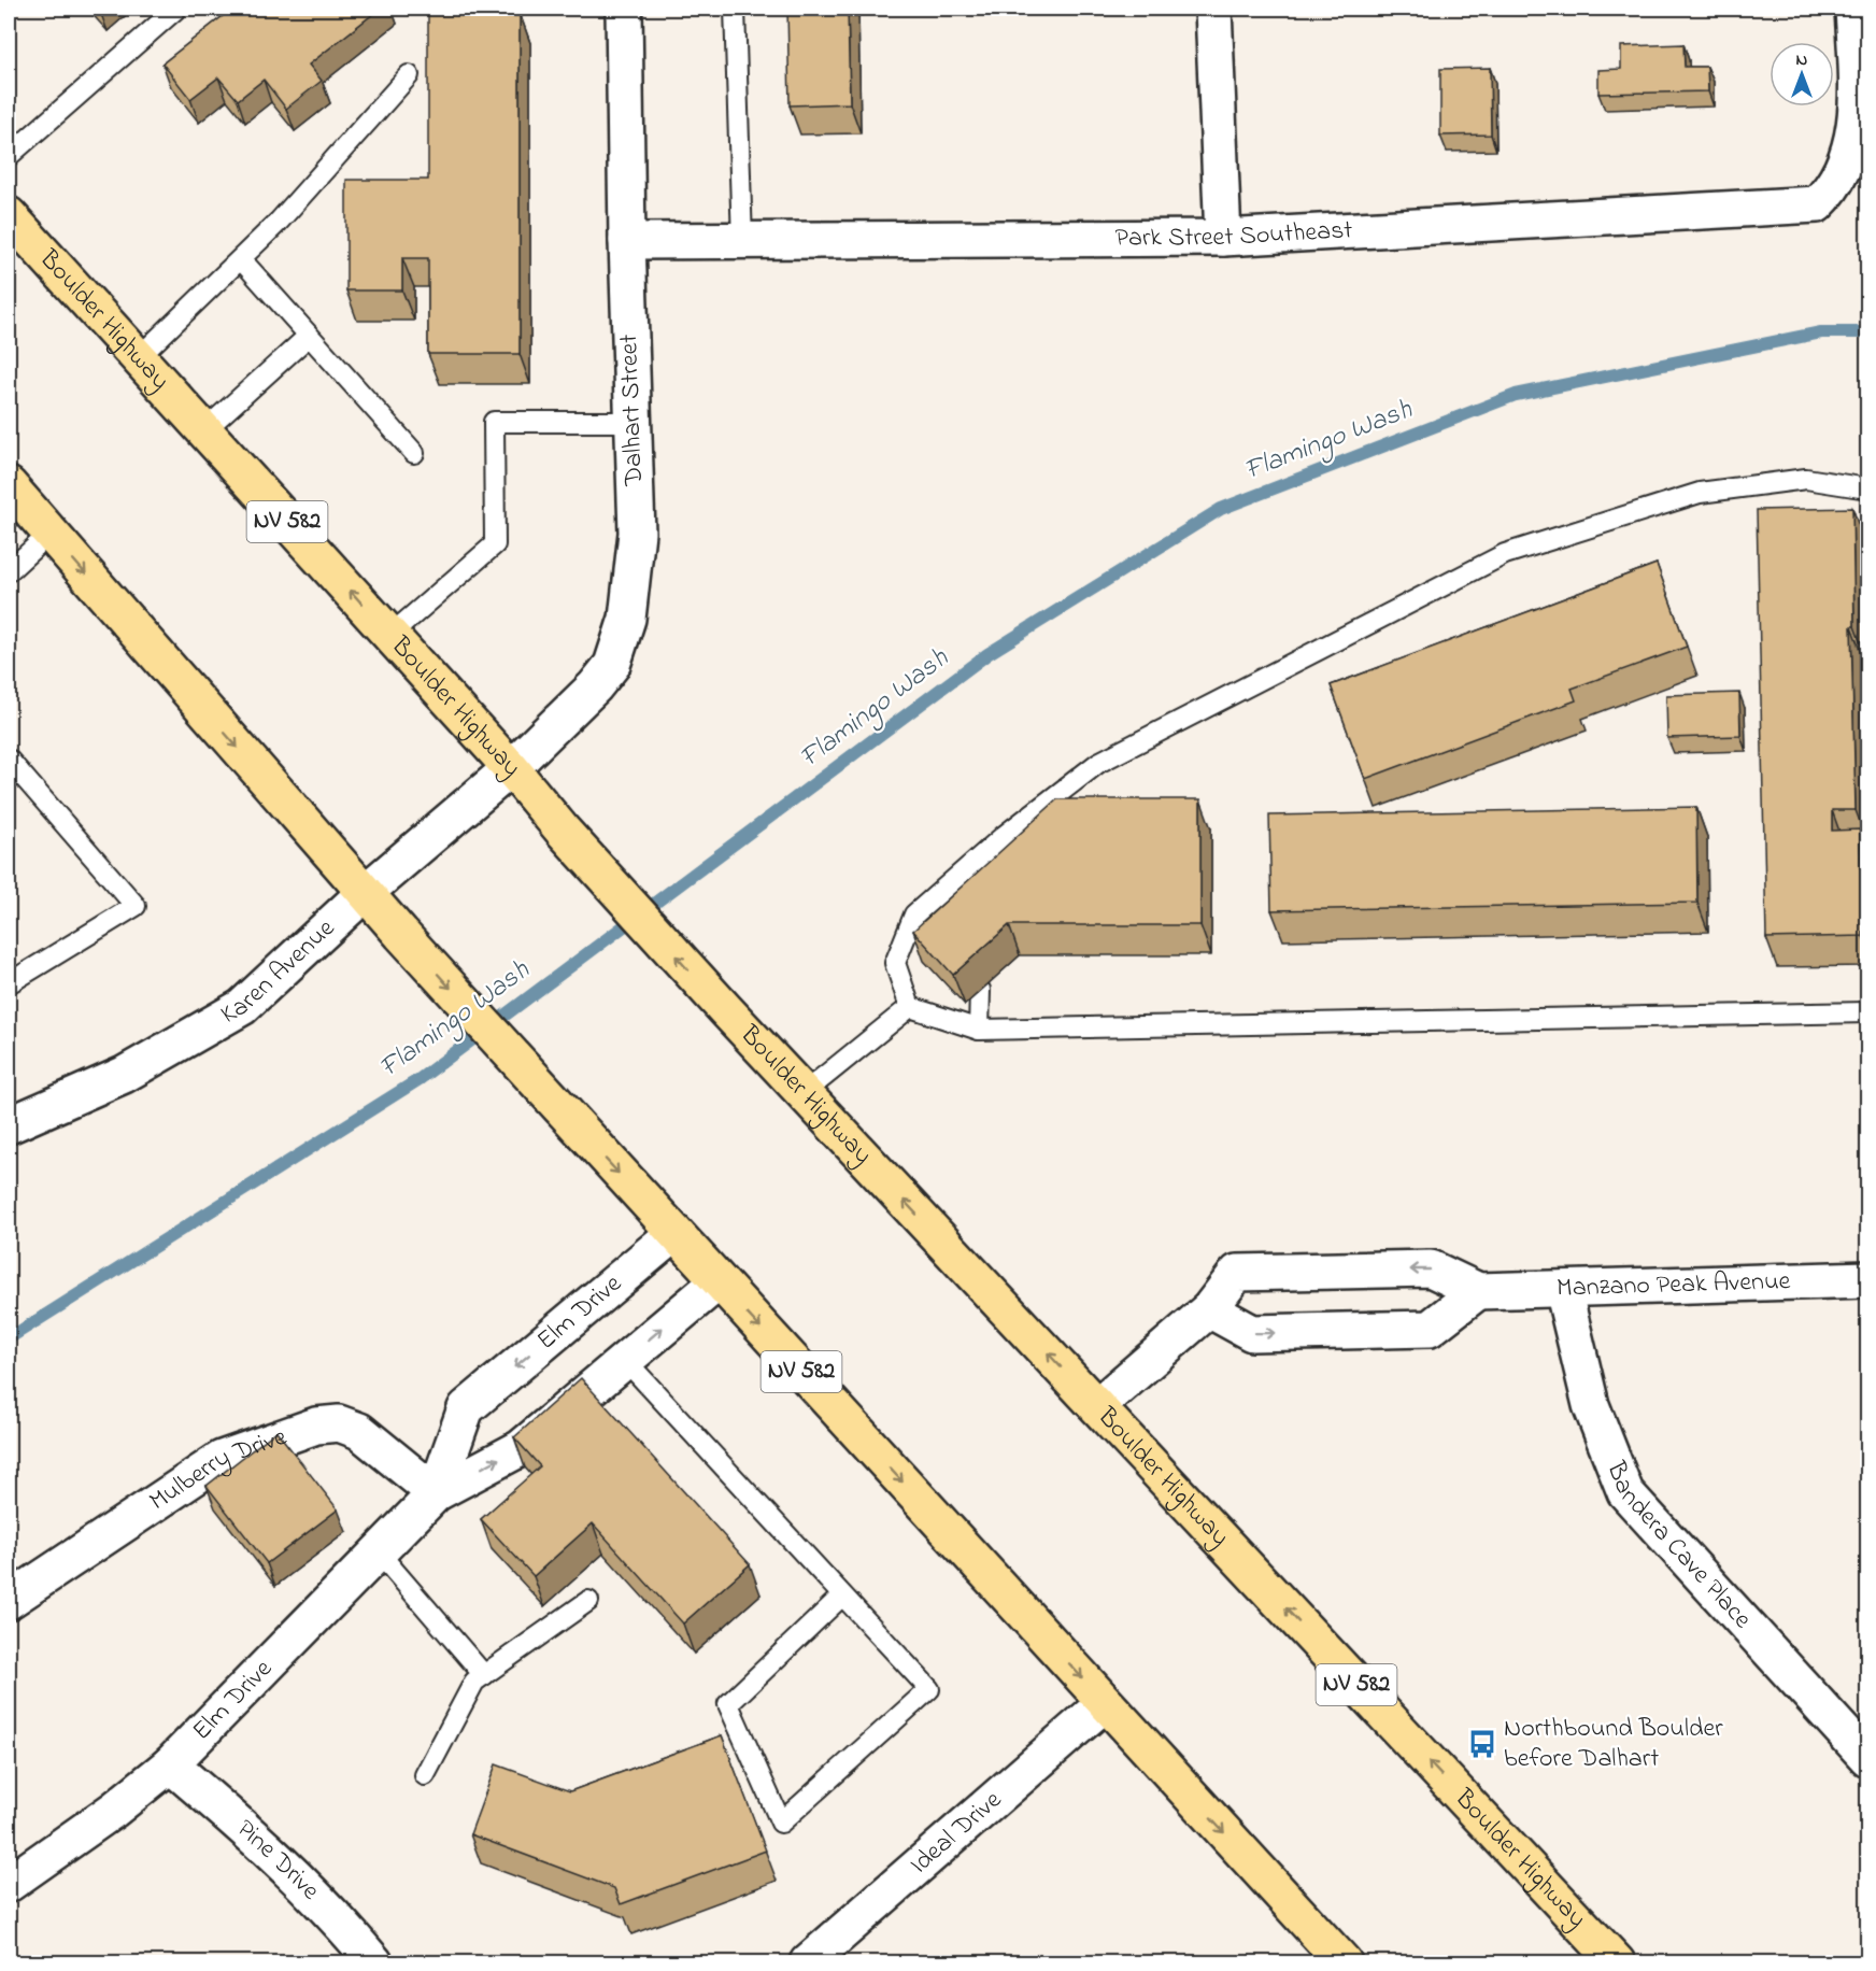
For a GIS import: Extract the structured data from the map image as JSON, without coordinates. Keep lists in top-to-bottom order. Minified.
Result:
{"streets":{"main road":["Boulder Highway","NV 582"],"street":["Park Street Southeast","Dalhart Street","Karen Avenue","Manzano Peak Avenue","Elm Drive","Mulberry Drive","Bandera Cave Place","Ideal Drive","Pine Drive"]},"crossings":[["Park Street Southeast","Dalhart Street"],["Boulder Highway","Dalhart Street"],["Boulder Highway","Karen Avenue"],["Boulder Highway","Manzano Peak Avenue"],["Dalhart Street","Karen Avenue"],["NV 582","Karen Avenue"],["NV 582","Elm Drive"],["NV 582","Ideal Drive"],["Manzano Peak Avenue","Bandera Cave Place"],["Elm Drive","Mulberry Drive"],["Elm Drive","Pine Drive"]],"water":["Flamingo Wash"],"places":{"bus stop":["Northbound Boulder before Dalhart"]},"north":"top"}
